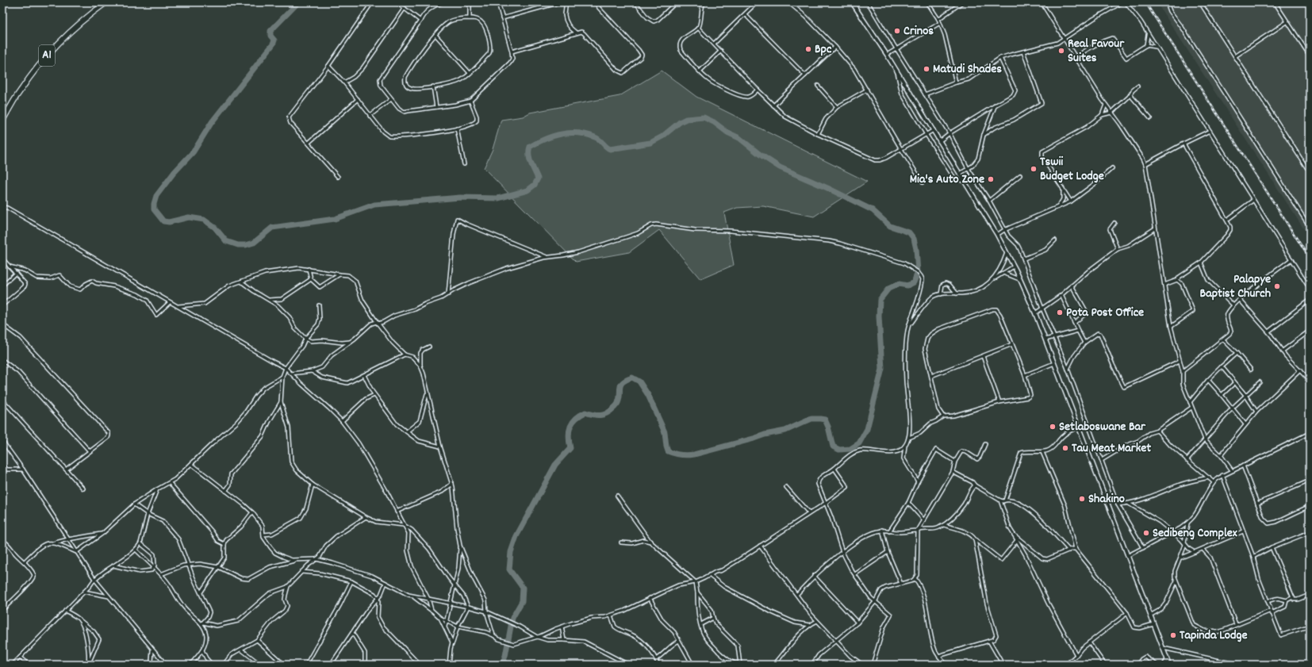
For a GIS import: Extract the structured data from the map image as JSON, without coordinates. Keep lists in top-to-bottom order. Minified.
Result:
{"streets":{"highway":["A1"]},"places":["Crinos","Bpc","Real Favour Suites","Matudi Shades","Tswii Budget Lodge","Mia's Auto Zone","Palapye Baptist Church","Pota Post Office","Setlaboswane Bar","Tau Meat Market","Shakino","Sedibeng Complex","Tapinda Lodge"]}
